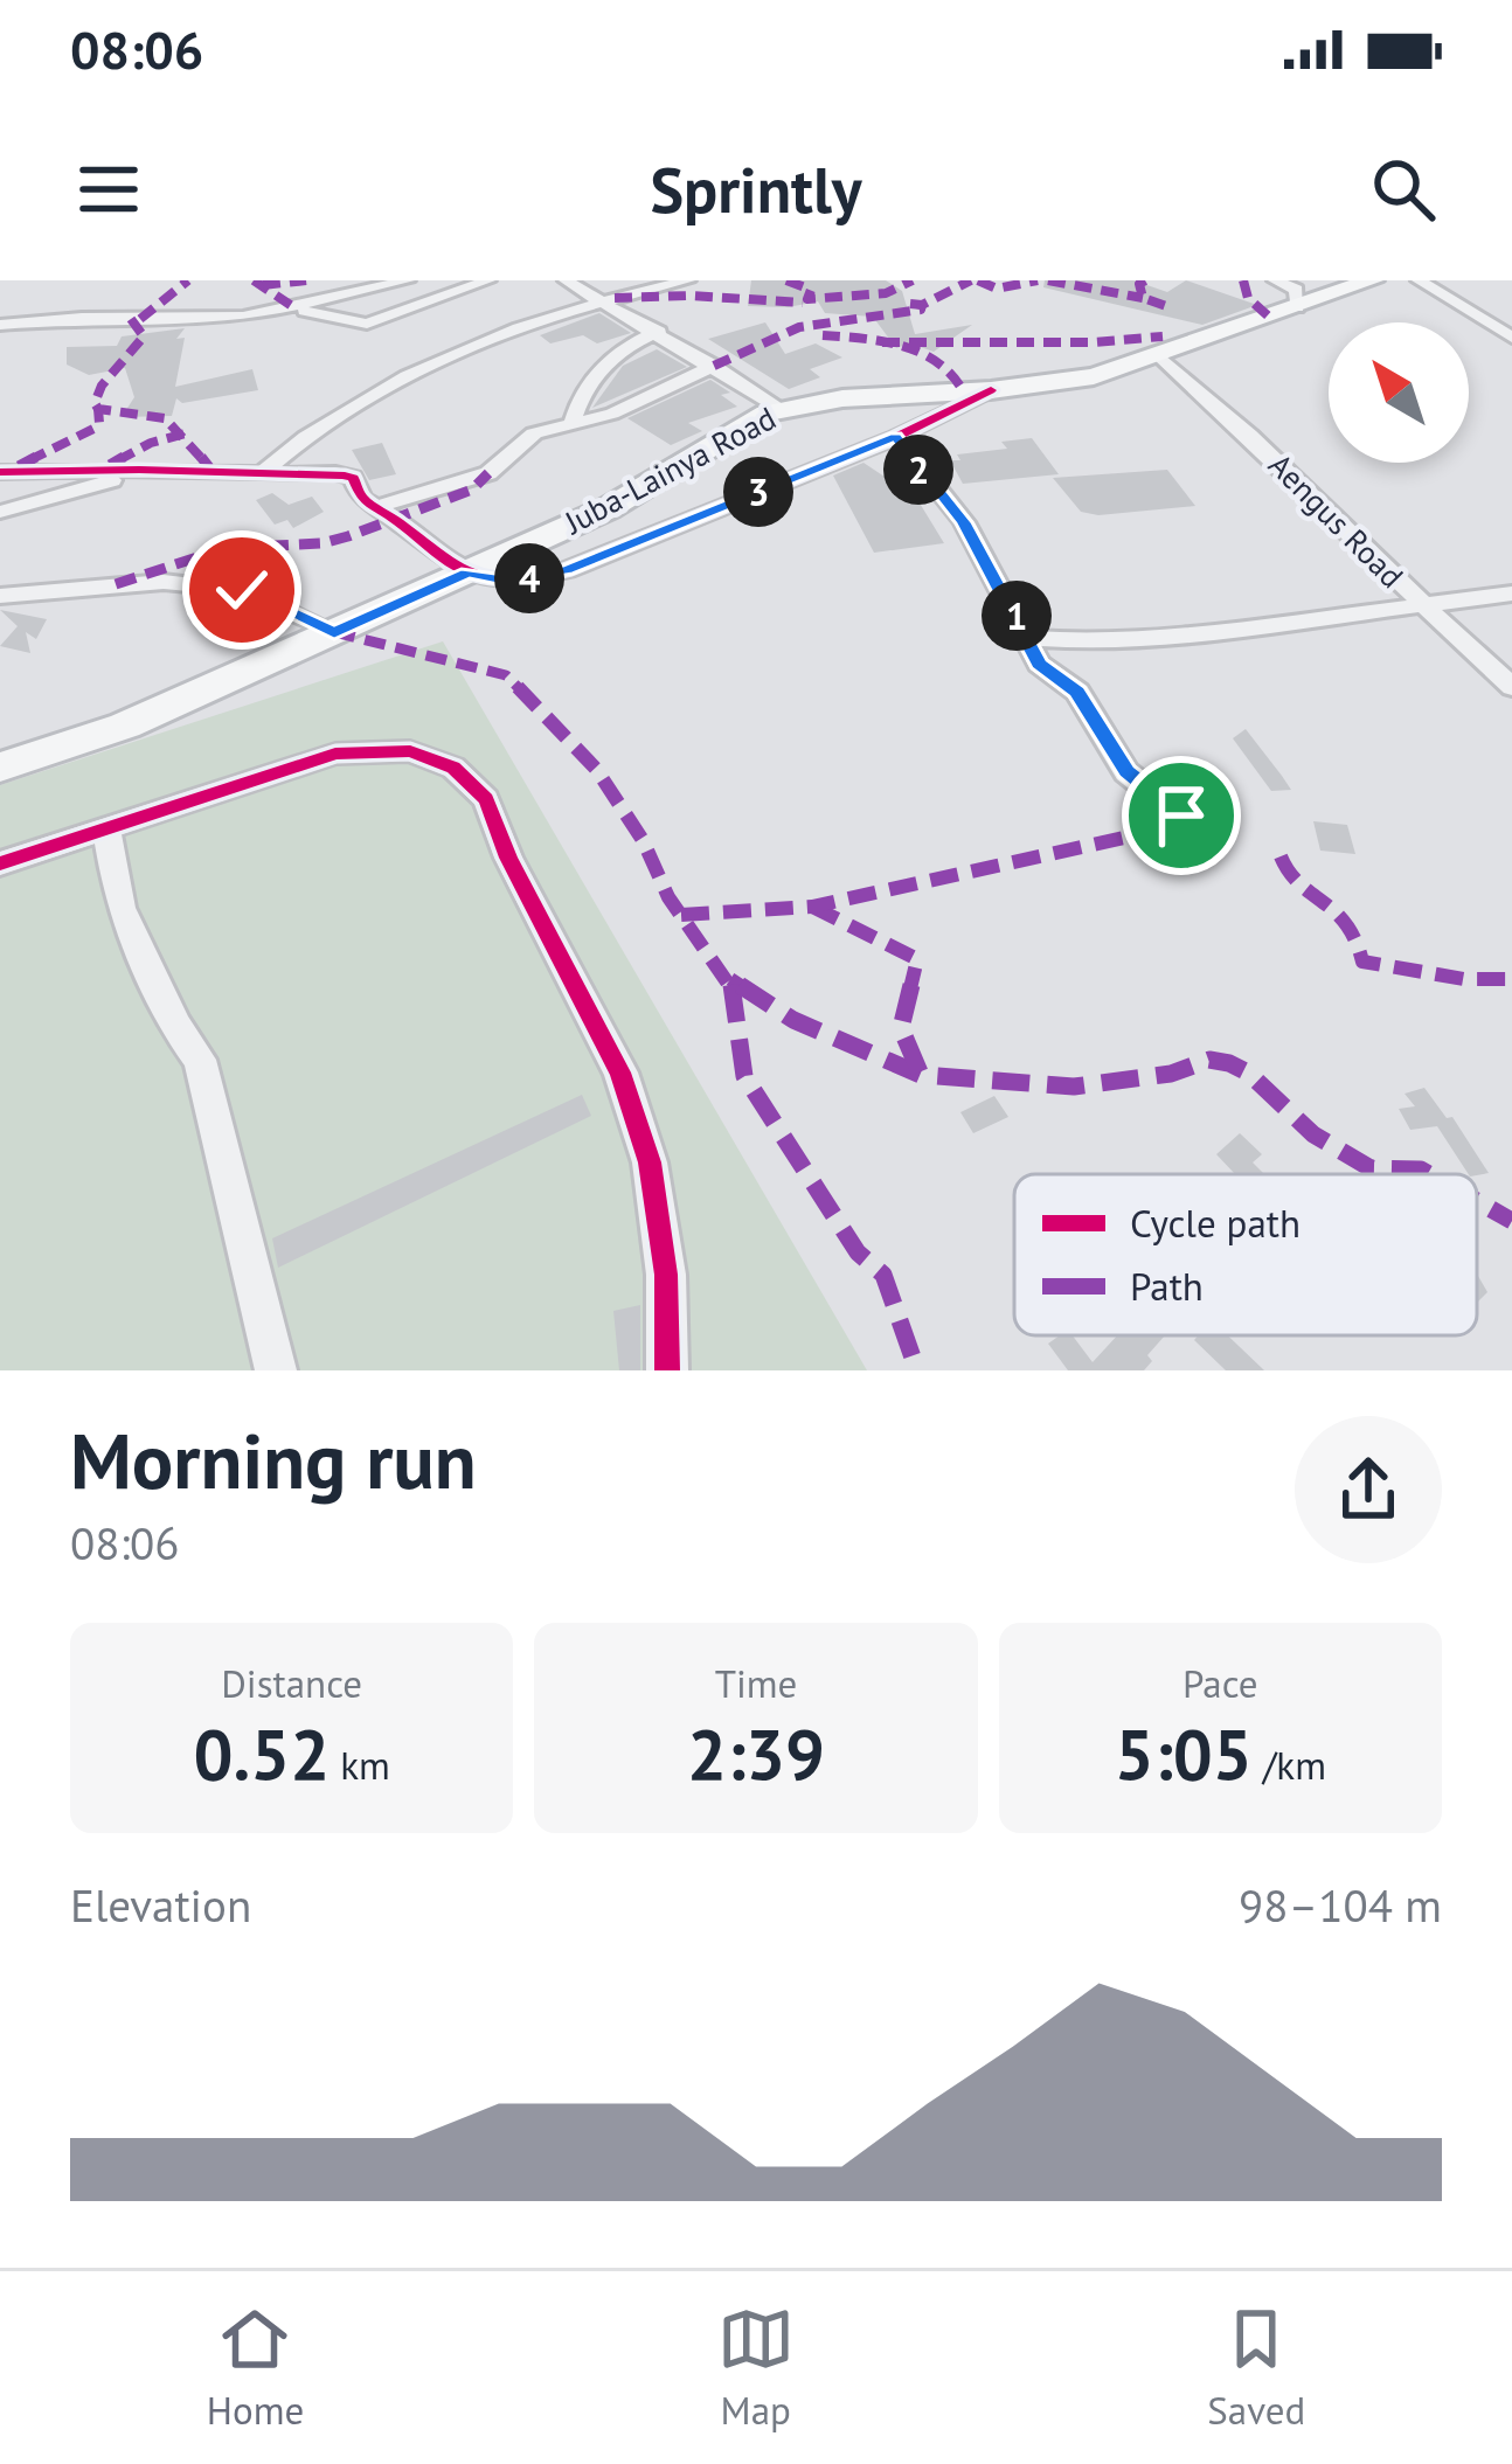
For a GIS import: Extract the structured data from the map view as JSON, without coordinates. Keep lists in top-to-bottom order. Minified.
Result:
{"streets":{"main road":["Juba-Lainya Road"],"street":["Aengus Road"]},"crossings":[["Juba-Lainya Road","Aengus Road"]],"legend":["Cycle path","Path"],"north":"top left","page":{"status":"08:06","header":"Sprintly","pins":["2","3","4","1"],"heading":["Morning run","08:06"],"stats":[["Distance","0.52 km"],["Time","2:39"],["Pace","5:05 /km"]],"chart":["Elevation","98–104 m"],"tabs":["Home","Map","Saved"]}}
